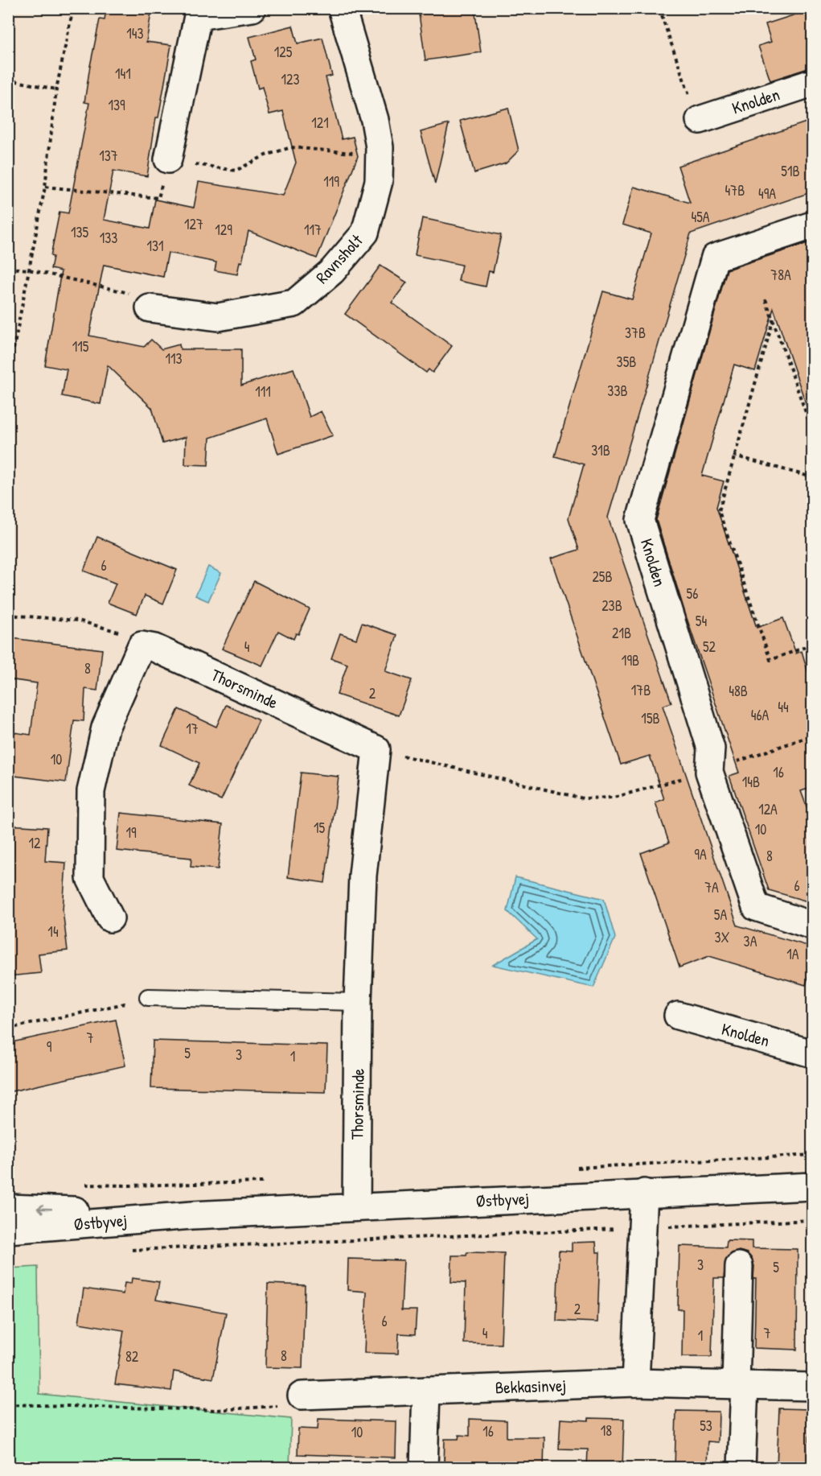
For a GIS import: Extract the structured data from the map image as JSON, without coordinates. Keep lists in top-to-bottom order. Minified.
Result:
{"streets":{"street":["Knolden","Ravnsholt","Thorsminde","Østbyvej","Bekkasinvej"]},"crossings":[["Thorsminde","Østbyvej"]],"house_numbers":["143","125","141","123","139","121","137","51B","119","47B","49A","45A","127","129","117","135","133","131","78A","37B","115","113","35B","33B","111","31B","6","25B","56","23B","54","21B","4","52","19B","8","17B","48B","2","44","46A","15B","17","10","16","14B","12A","15","10","19","12","9A","8","6","7A","5A","14","3X","3A","1A","7","9","5","3","1","3","5","2","6","4","7","1","8","82","53","18","16","10"]}
